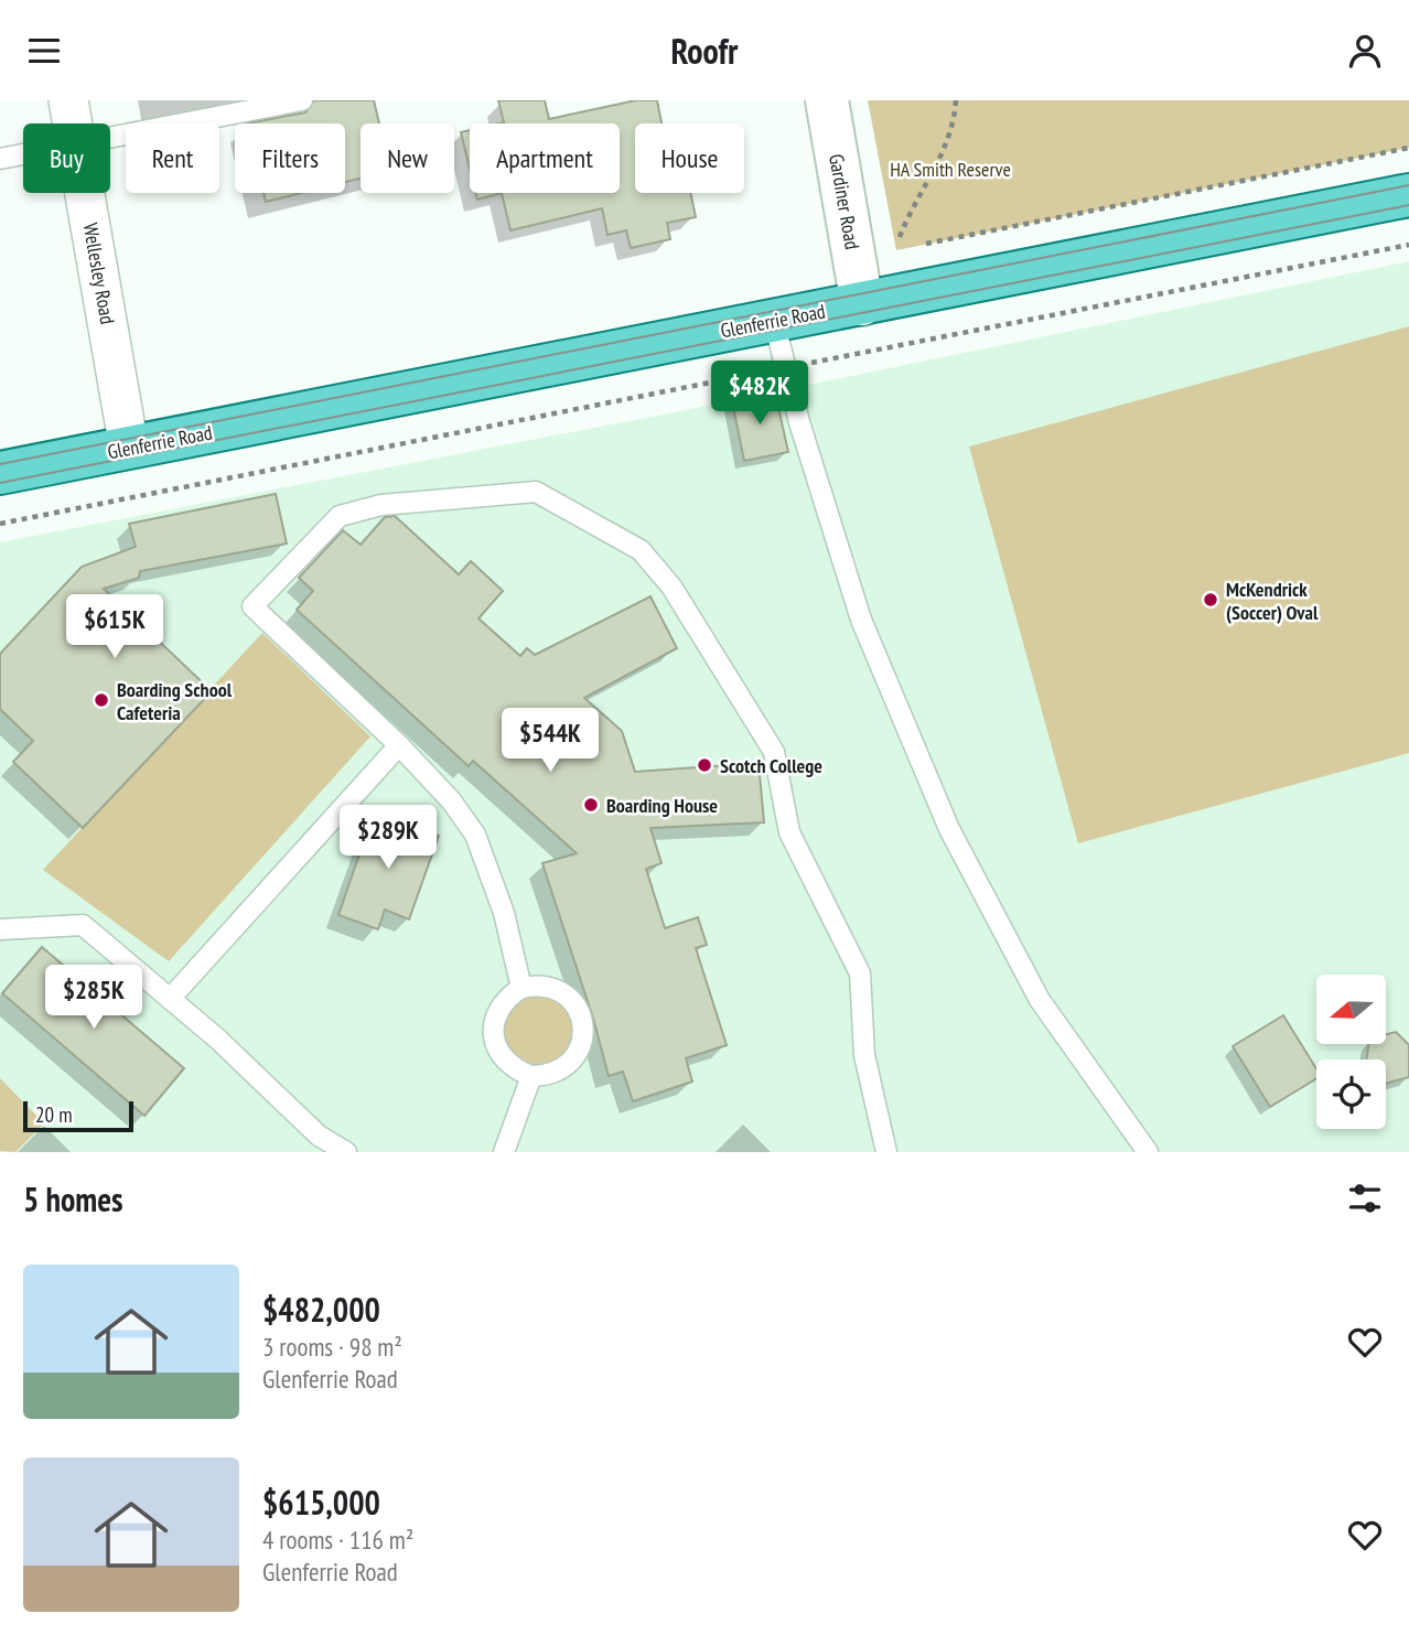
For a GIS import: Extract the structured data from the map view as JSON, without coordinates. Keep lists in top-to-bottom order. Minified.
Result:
{"streets":{"main road":["Glenferrie Road"],"street":["Gardiner Road","Wellesley Road"]},"crossings":[["Gardiner Road","Glenferrie Road"],["Wellesley Road","Glenferrie Road"]],"parks":["HA Smith Reserve"],"places":["McKendrick (Soccer) Oval","Boarding School Cafeteria","Scotch College","Boarding House"],"scale_bar":"20 m","north":"left","page":{"header":"Roofr","chip":["Buy","Rent","Filters","New","Apartment","House"],"price":["$482K","$615K","$544K","$289K","$285K"],"scale":"20 m","heading":"5 homes","list":[{"name":"$482,000","note":"3 rooms · 98 m² · Glenferrie Road"},{"name":"$615,000","note":"4 rooms · 116 m² · Glenferrie Road"}]}}
